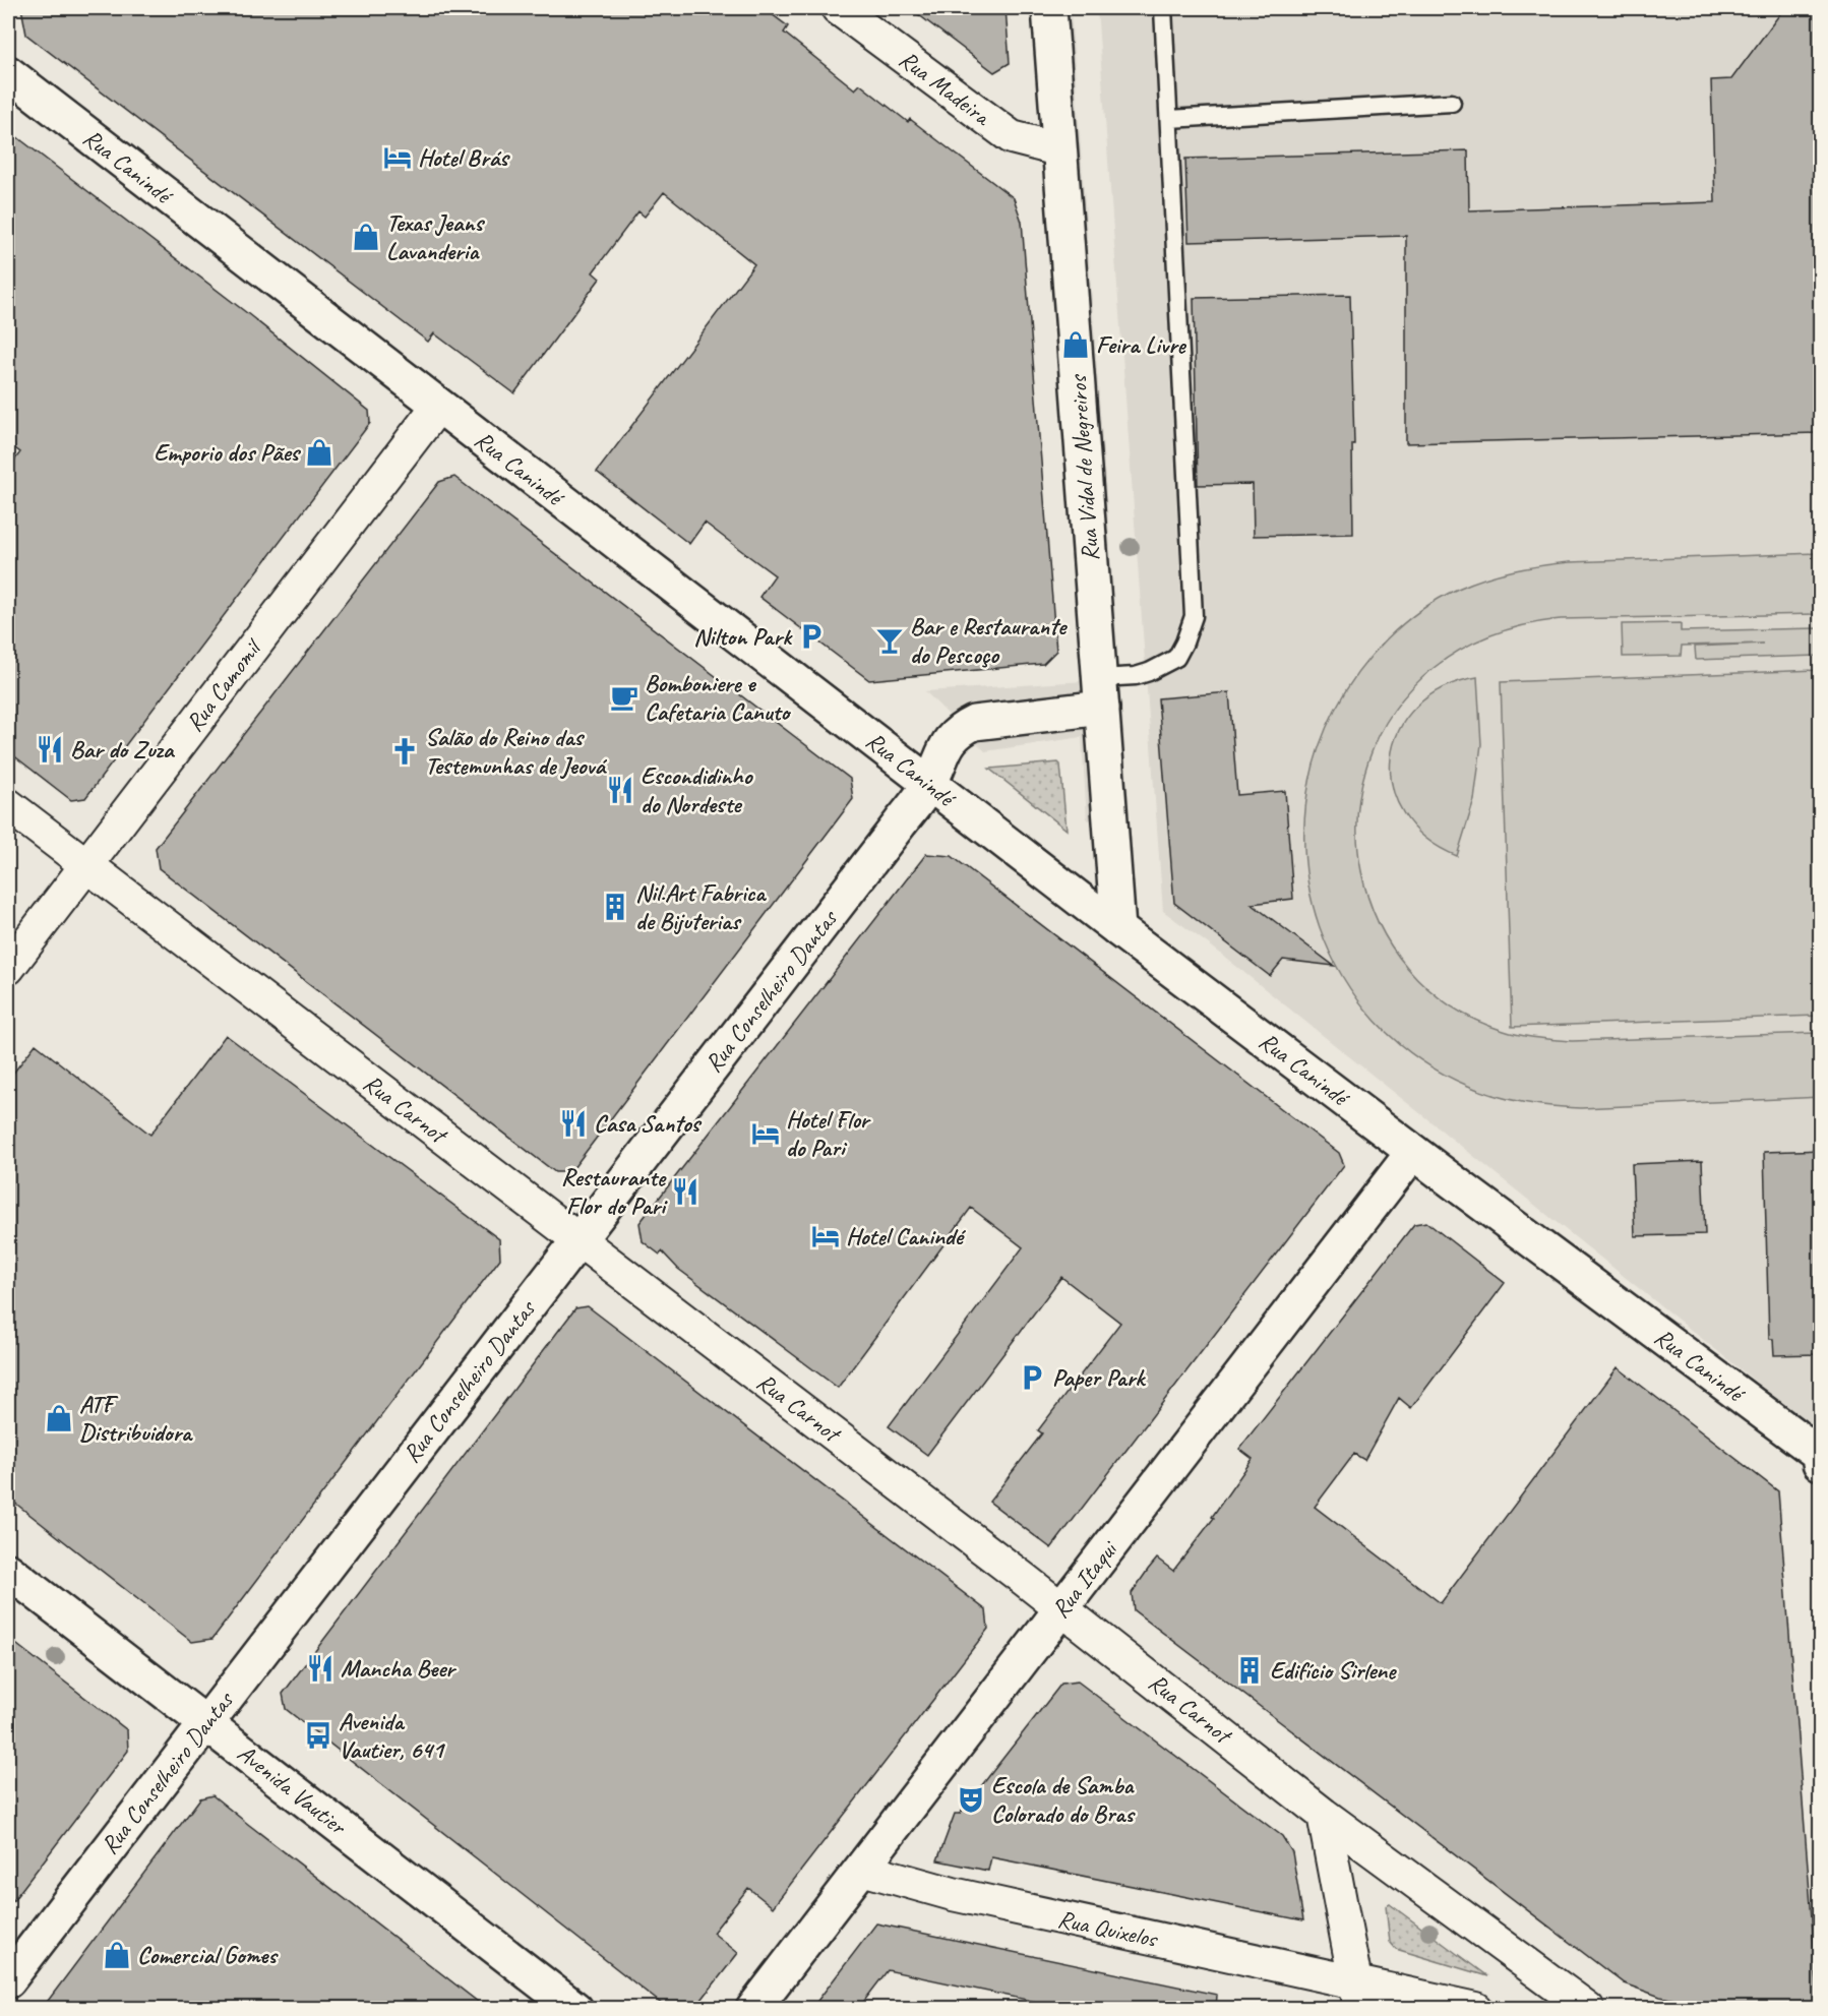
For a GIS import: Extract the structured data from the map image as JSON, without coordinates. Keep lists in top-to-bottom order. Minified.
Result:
{"streets":{"street":["Rua Madeira","Rua Canindé","Rua Vidal de Negreiros","Rua Camomil","Rua Conselheiro Dantas","Rua Carnot","Rua Itaqui","Avenida Vautier","Rua Quixelos"]},"crossings":[["Rua Madeira","Rua Vidal de Negreiros"],["Rua Canindé","Rua Vidal de Negreiros"],["Rua Canindé","Rua Camomil"],["Rua Canindé","Rua Conselheiro Dantas"],["Rua Canindé","Rua Itaqui"],["Rua Vidal de Negreiros","Rua Conselheiro Dantas"],["Rua Camomil","Rua Carnot"],["Rua Conselheiro Dantas","Rua Carnot"],["Rua Conselheiro Dantas","Avenida Vautier"],["Rua Carnot","Rua Itaqui"],["Rua Itaqui","Rua Quixelos"]],"places":{"hotel":["Hotel Brás","Hotel Flor do Pari","Hotel Canindé"],"shop":["Texas Jeans Lavanderia","Feira Livre","Emporio dos Pães","ATF Distribuidora","Comercial Gomes"],"parking":["Nilton Park","Paper Park"],"bar":["Bar e Restaurante do Pescoço"],"cafe":["Bomboniere e Cafetaria Canuto"],"restaurant":["Bar do Zuza","Escondidinho do Nordeste","Casa Santos","Restaurante Flor do Pari","Mancha Beer"],"church":["Salão do Reino das Testemunhas de Jeová"],"building":["Nil.Art Fabrica de Bijuterias","Edifício Sirlene"],"bus stop":["Avenida Vautier, 641"],"theatre":["Escola de Samba Colorado do Bras"]}}
